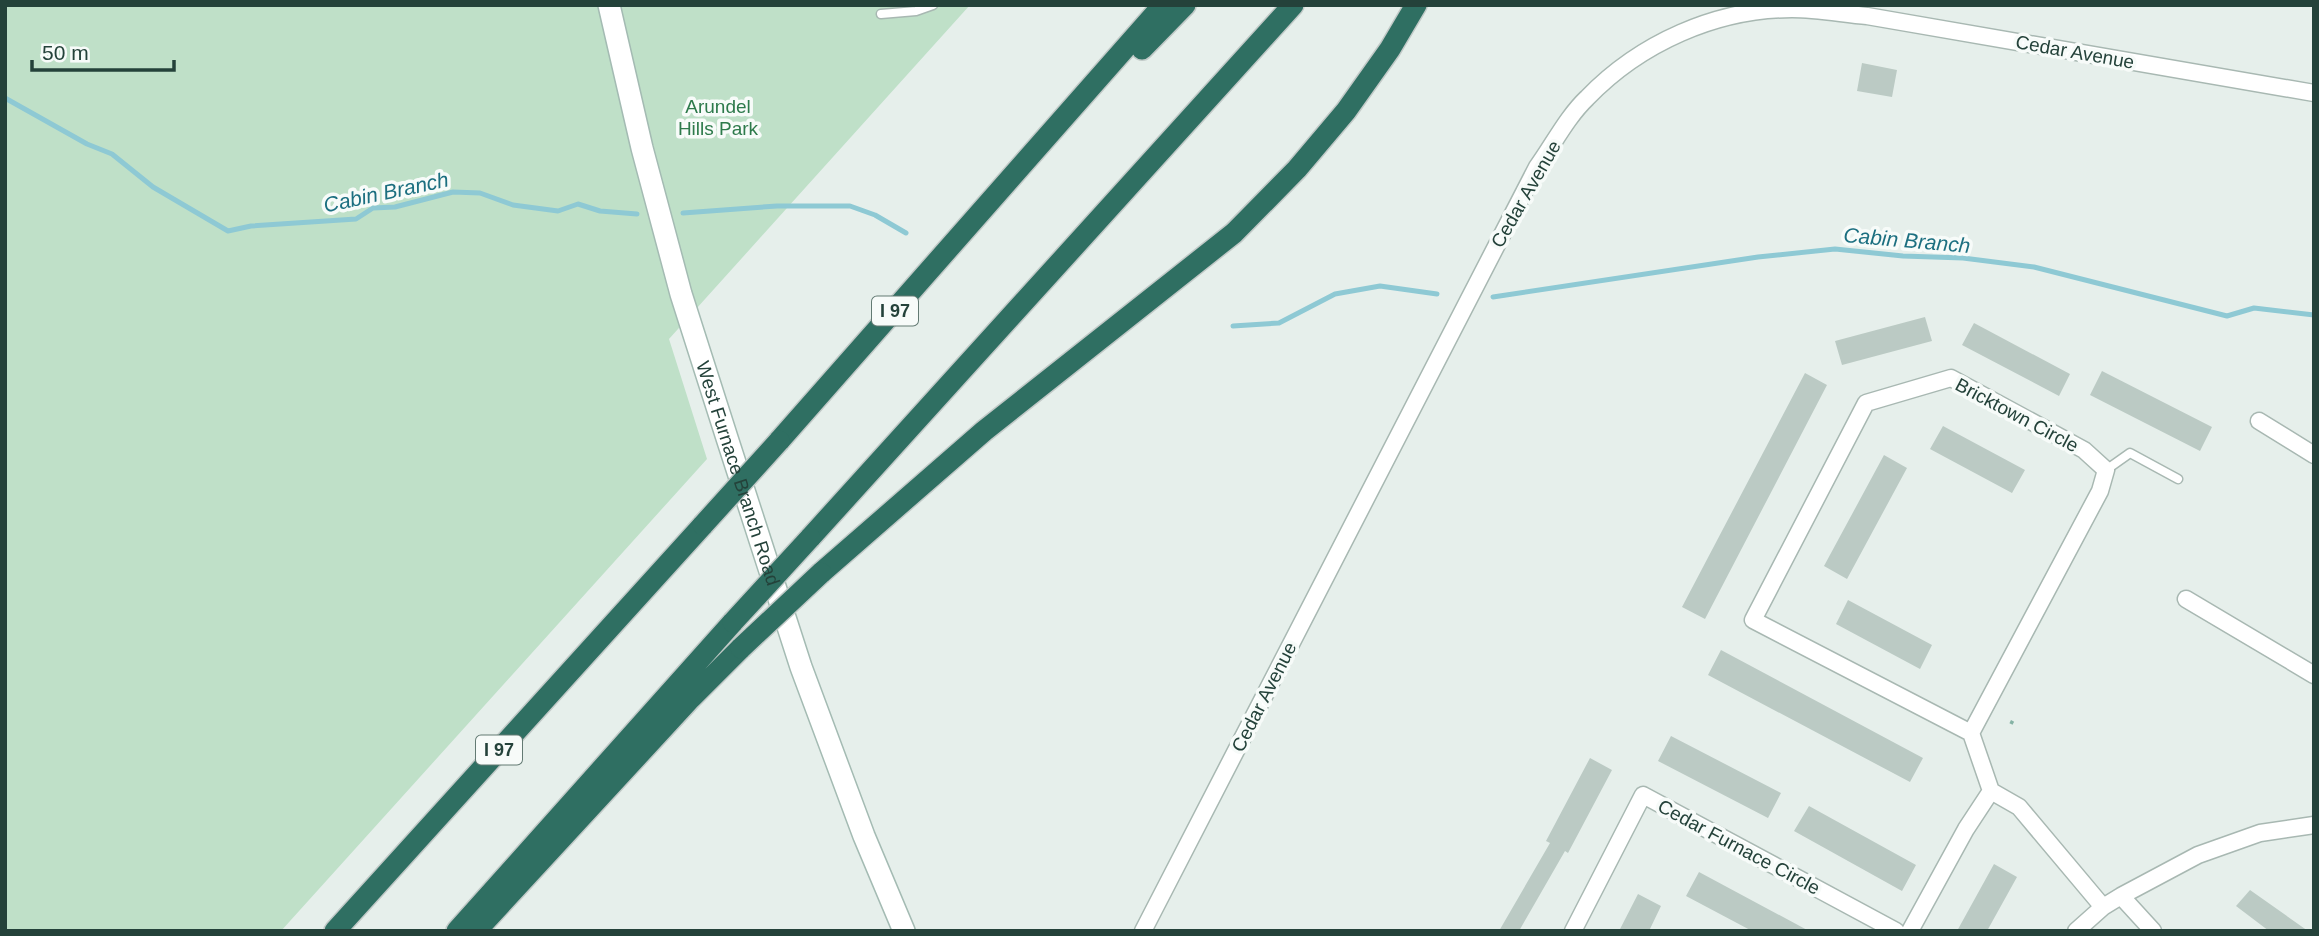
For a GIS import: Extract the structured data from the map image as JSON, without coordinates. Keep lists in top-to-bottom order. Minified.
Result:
{"streets":{"highway":["I 97"],"main road":["West Furnace Branch Road"],"street":["Cedar Avenue","Bricktown Circle","Cedar Furnace Circle"]},"water":["Cabin Branch"],"parks":["Arundel Hills Park"],"scale_bar":"50 m"}
